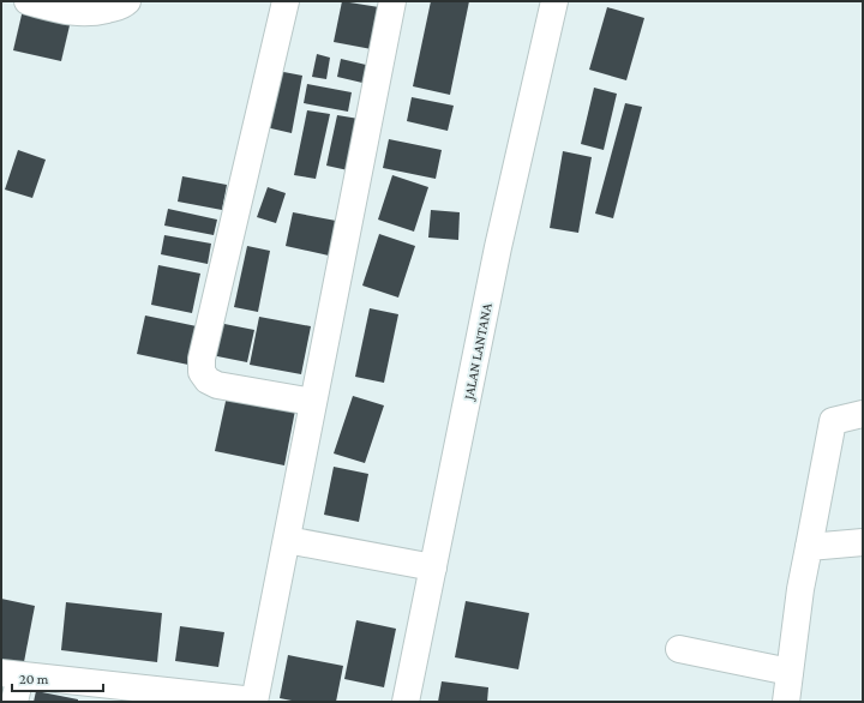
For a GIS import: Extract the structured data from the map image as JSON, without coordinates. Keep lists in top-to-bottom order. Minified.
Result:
{"streets":{"street":["JALAN LANTANA"]},"scale_bar":"20 m"}
